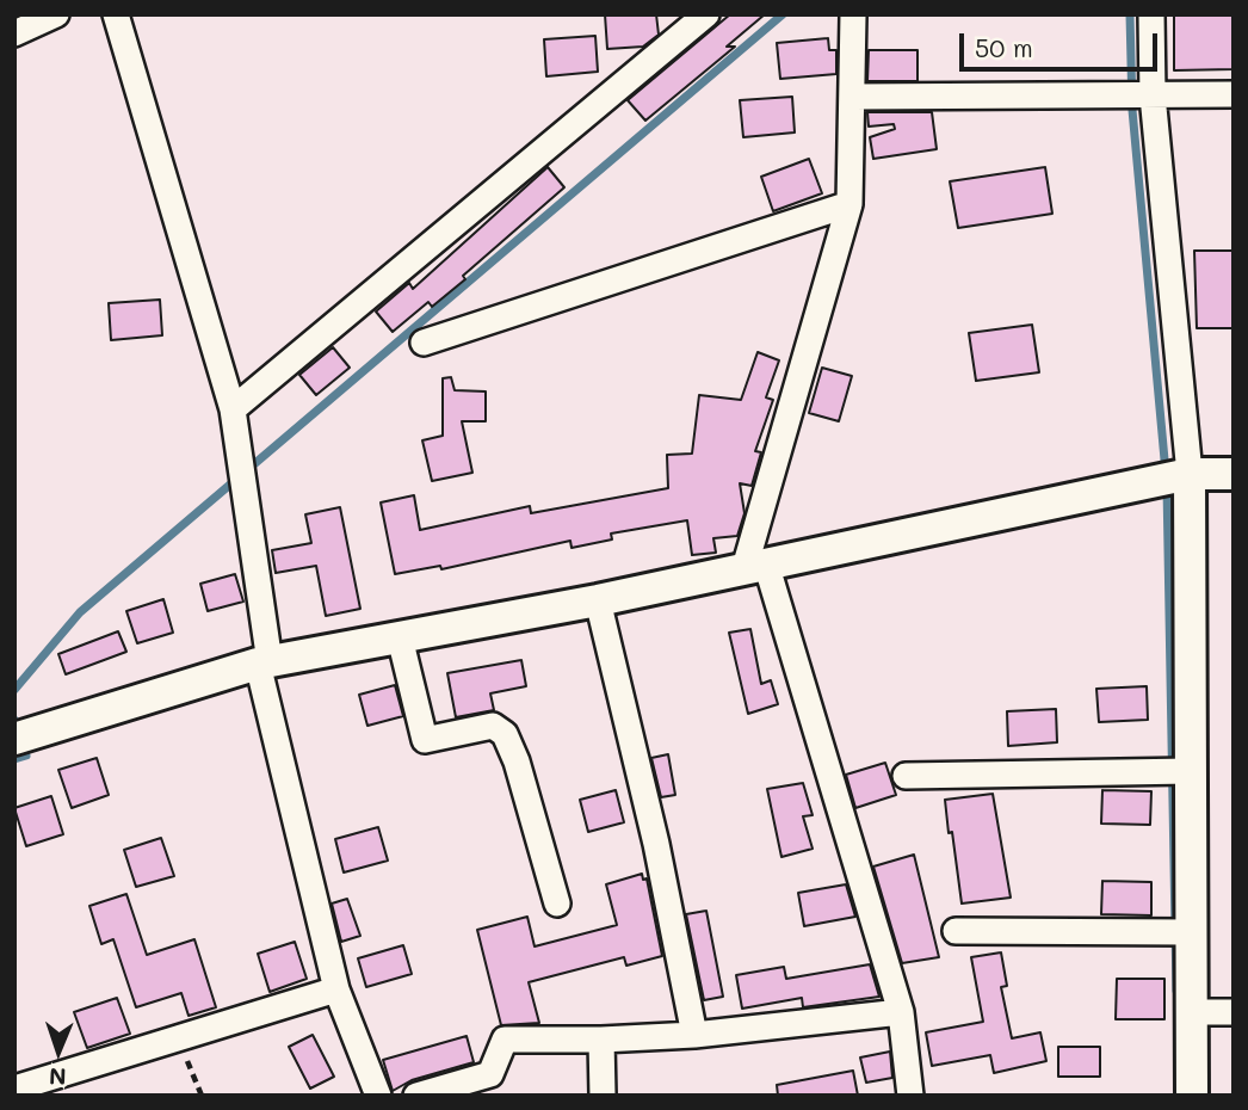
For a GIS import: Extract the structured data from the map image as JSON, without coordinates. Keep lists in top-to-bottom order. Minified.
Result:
{"scale_bar":"50 m","north":"bottom"}
